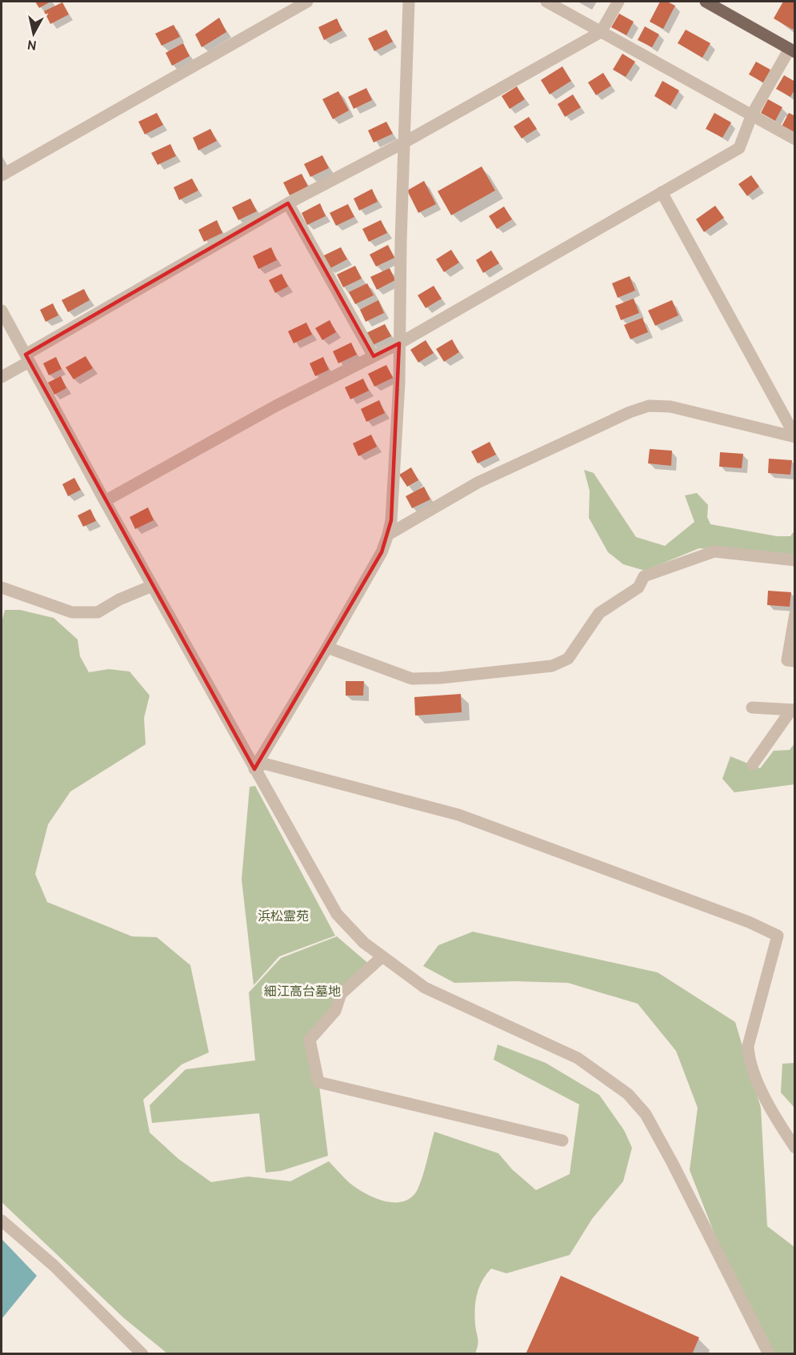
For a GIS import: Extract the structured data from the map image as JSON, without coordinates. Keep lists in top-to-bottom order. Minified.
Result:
{"parks":["浜松霊苑","細江高台墓地"],"north":"bottom"}
